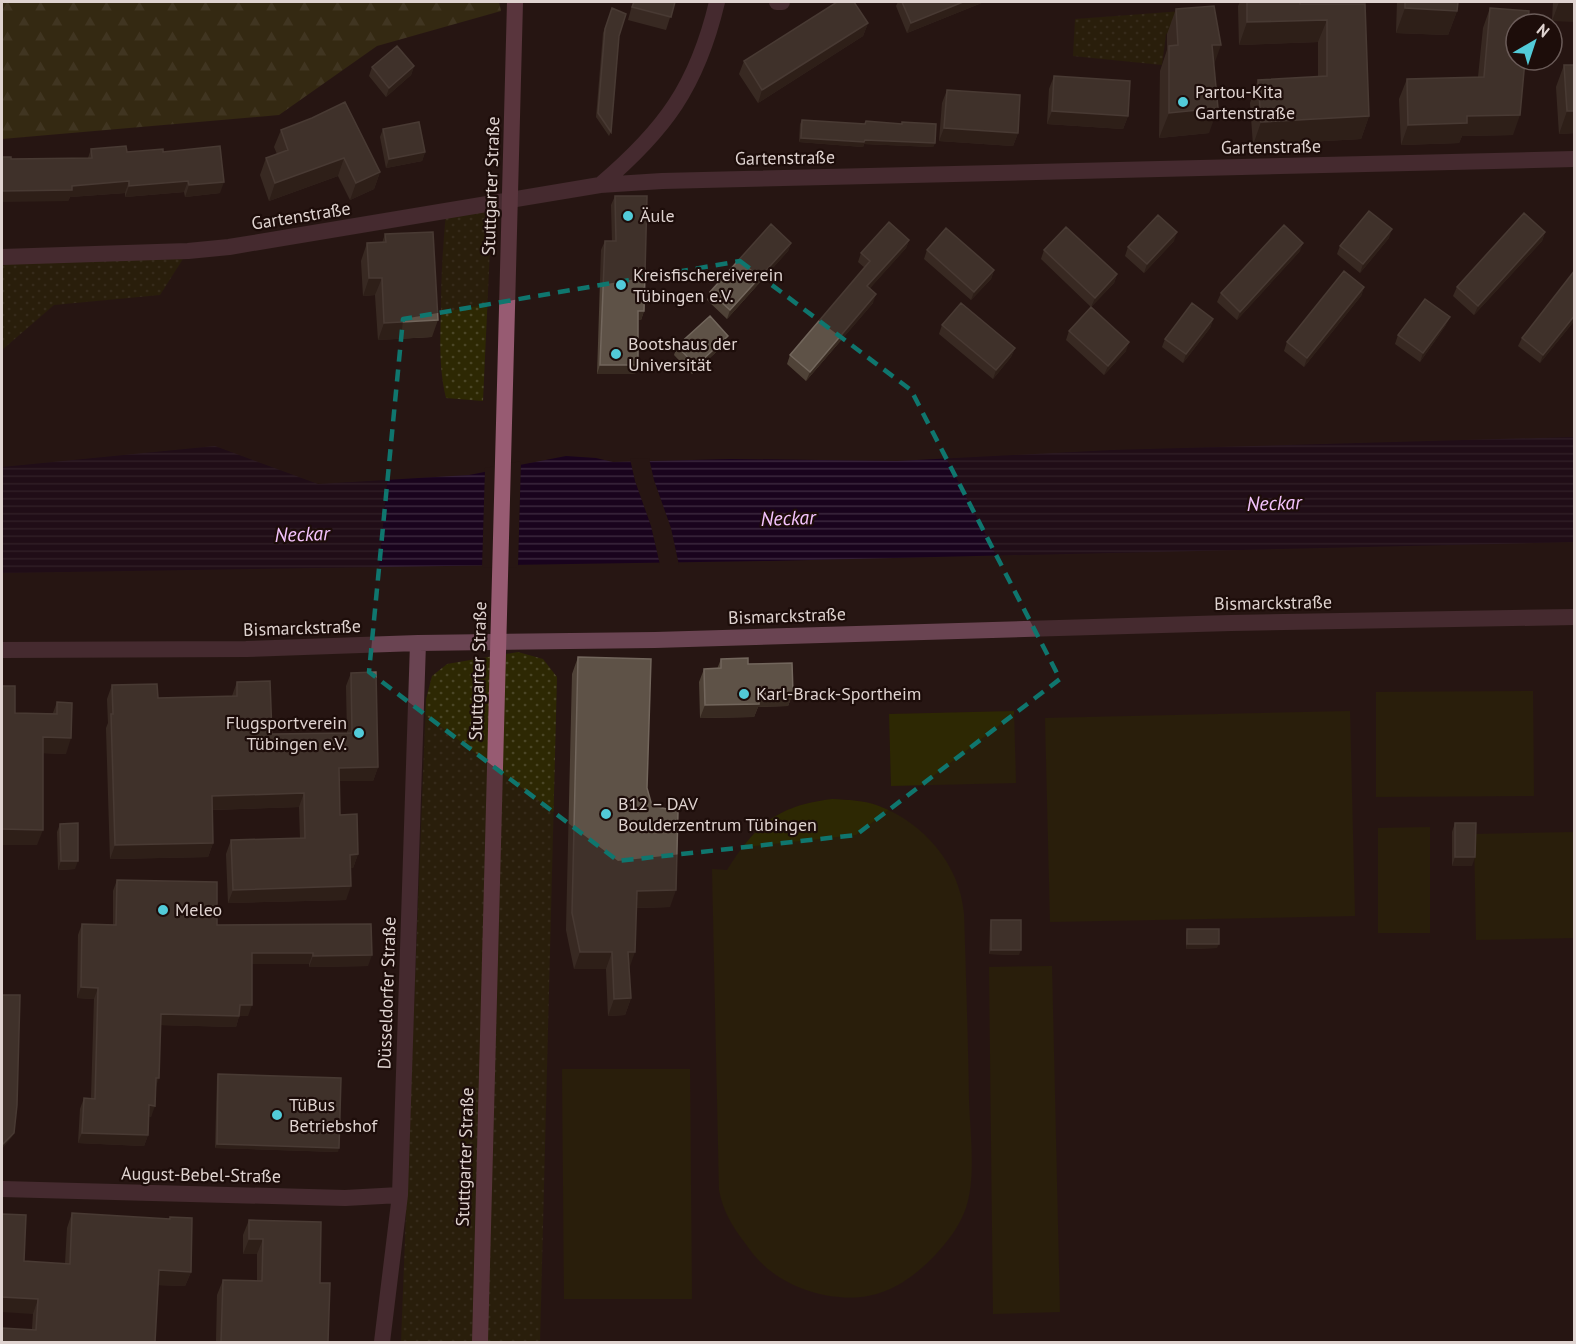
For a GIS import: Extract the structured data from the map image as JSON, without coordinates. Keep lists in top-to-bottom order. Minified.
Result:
{"streets":{"main road":["Stuttgarter Straße"],"street":["Gartenstraße","Bismarckstraße","Düsseldorfer Straße","August-Bebel-Straße"]},"crossings":[["Bismarckstraße","Düsseldorfer Straße"],["Düsseldorfer Straße","August-Bebel-Straße"]],"water":["Neckar"],"places":["Partou-Kita Gartenstraße","Äule","Kreisfischereiverein Tübingen e.V.","Bootshaus der Universität","Karl-Brack-Sportheim","Flugsportverein Tübingen e.V.","B12 – DAV Boulderzentrum Tübingen","Meleo","TüBus Betriebshof"],"north":"top right"}
